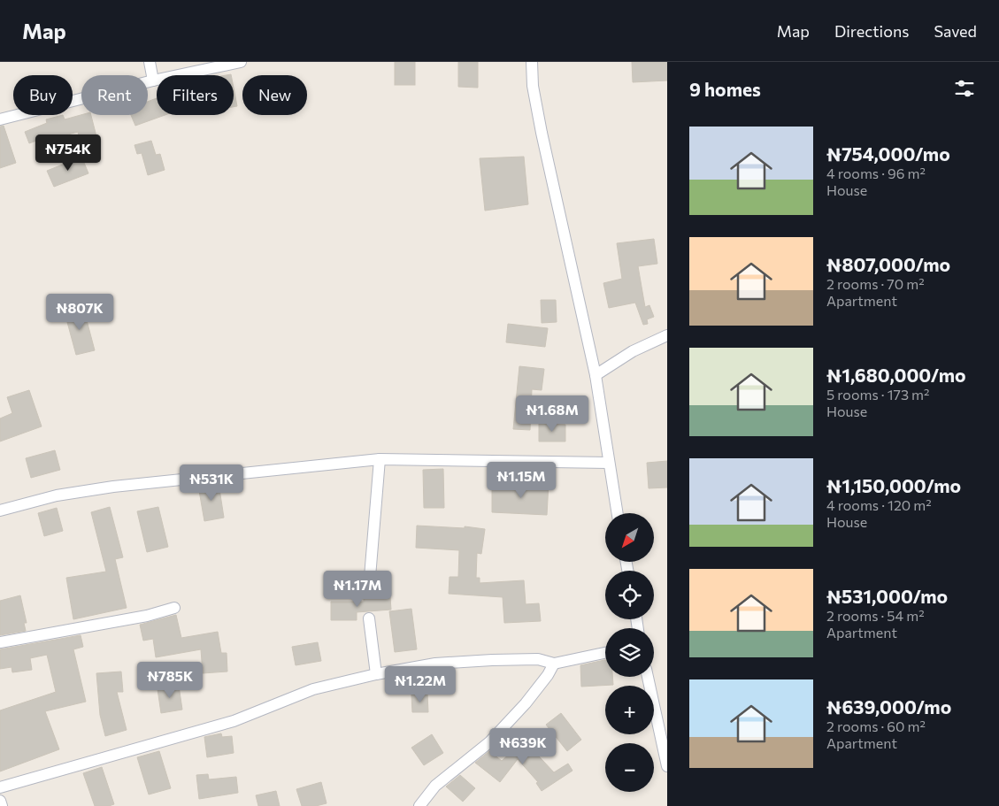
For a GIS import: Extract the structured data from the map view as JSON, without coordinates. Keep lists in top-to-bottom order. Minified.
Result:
{"north":"bottom left","page":{"header":"Map","nav":["Map","Directions","Saved"],"heading":"9 homes","chip":["Buy","Rent","Filters","New"],"list":[{"name":"₦754,000/mo","note":"4 rooms · 96 m² · House"},{"name":"₦807,000/mo","note":"2 rooms · 70 m² · Apartment"},{"name":"₦1,680,000/mo","note":"5 rooms · 173 m² · House"},{"name":"₦1,150,000/mo","note":"4 rooms · 120 m² · House"},{"name":"₦531,000/mo","note":"2 rooms · 54 m² · Apartment"},{"name":"₦639,000/mo","note":"2 rooms · 60 m² · Apartment"}],"price":["₦754K","₦807K","₦1.68M","₦1.15M","₦531K","₦1.17M","₦785K","₦1.22M","₦639K"],"map_buttons":["+","−"]}}
